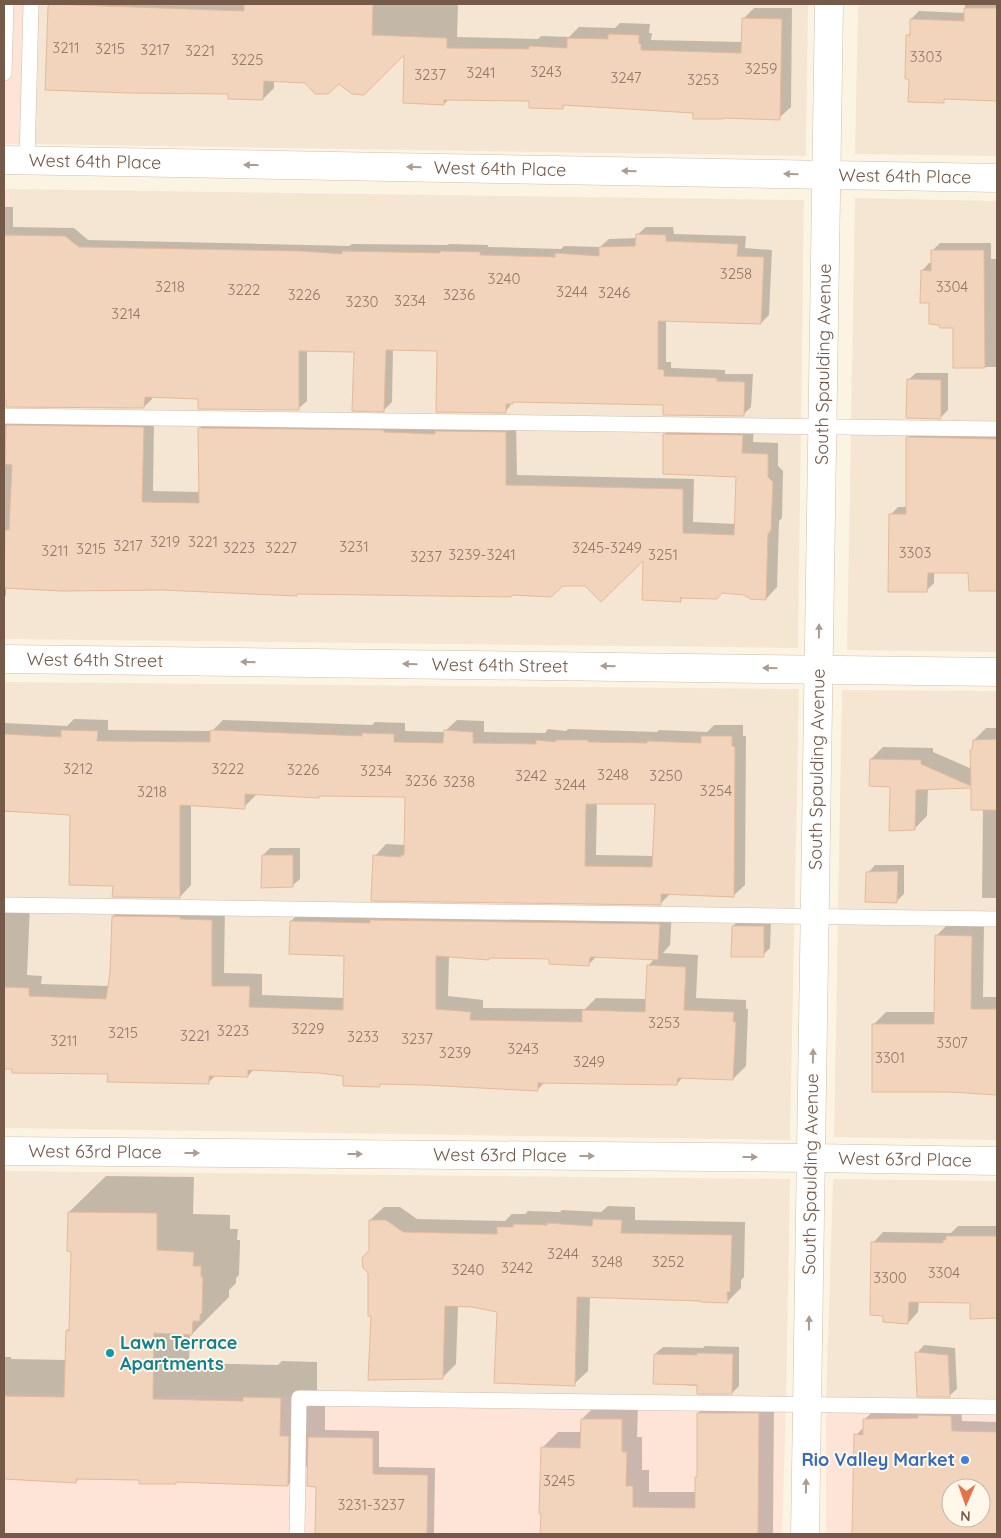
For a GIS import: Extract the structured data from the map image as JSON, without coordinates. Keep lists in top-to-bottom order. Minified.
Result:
{"streets":{"street":["West 64th Place","South Spaulding Avenue","West 64th Street","West 63rd Place"]},"crossings":[["West 64th Place","South Spaulding Avenue"],["South Spaulding Avenue","West 64th Street"],["South Spaulding Avenue","West 63rd Place"]],"one_way":["West 64th Place","South Spaulding Avenue","West 64th Street","West 63rd Place"],"places":["Lawn Terrace Apartments","Rio Valley Market"],"house_numbers":["3211","3215","3217","3221","3303","3225","3259","3243","3241","3237","3247","3253","3258","3240","3218","3304","3222","3244","3246","3226","3236","3234","3230","3214","3219","3221","3217","3231","3223","3227","3245-3249","3215","3211","3303","3239-3241","3251","3237","3212","3222","3226","3234","3248","3242","3250","3236","3238","3244","3254","3218","3253","3229","3223","3215","3221","3233","3237","3211","3307","3243","3239","3301","3249","3244","3248","3252","3242","3240","3304","3300","3245","3231-3237"],"north":"bottom"}
